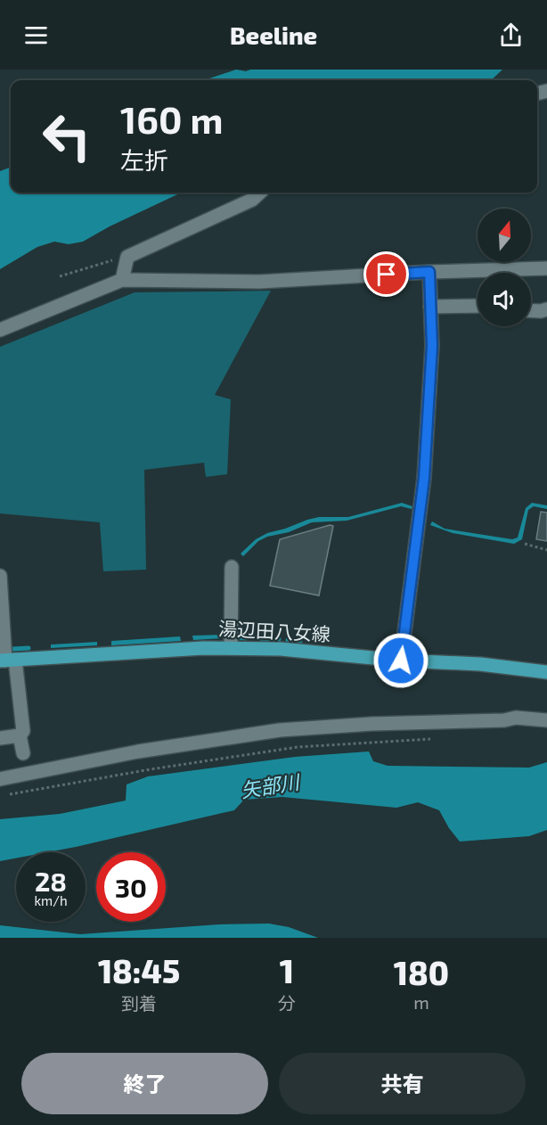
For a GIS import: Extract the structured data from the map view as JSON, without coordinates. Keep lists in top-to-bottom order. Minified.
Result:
{"streets":{"main road":["湯辺田八女線"]},"water":["矢部川"],"north":"top","page":{"header":"Beeline","turn":["160 m","左折"],"speed":"28 km/h","limit":"30","eta":["18:45","到着","1","分","180","m"],"buttons":["終了","共有"]}}
